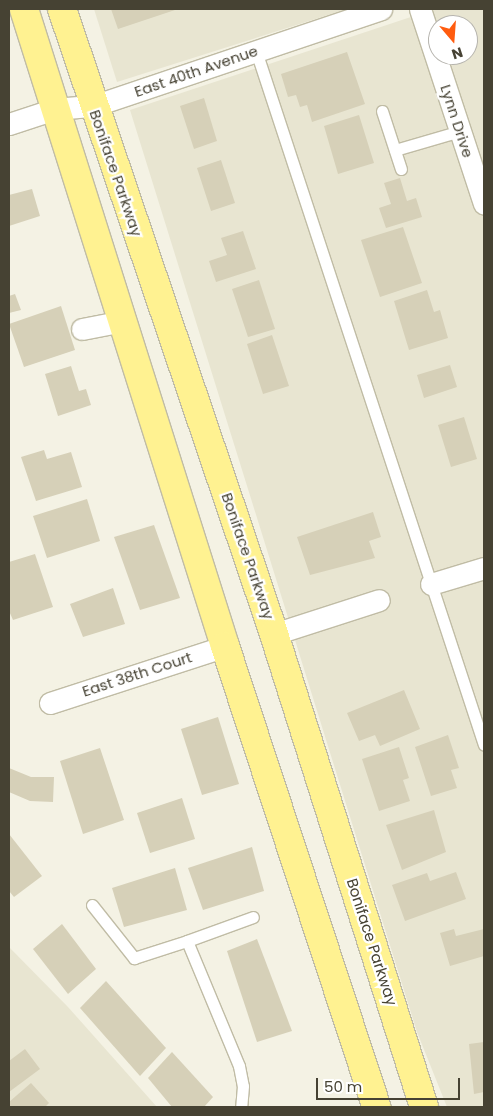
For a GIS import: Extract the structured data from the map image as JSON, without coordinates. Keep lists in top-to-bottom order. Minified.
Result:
{"streets":{"main road":["Boniface Parkway"],"street":["East 40th Avenue","Lynn Drive","East 38th Court"]},"crossings":[["East 40th Avenue","Boniface Parkway"]],"scale_bar":"50 m","north":"bottom"}
